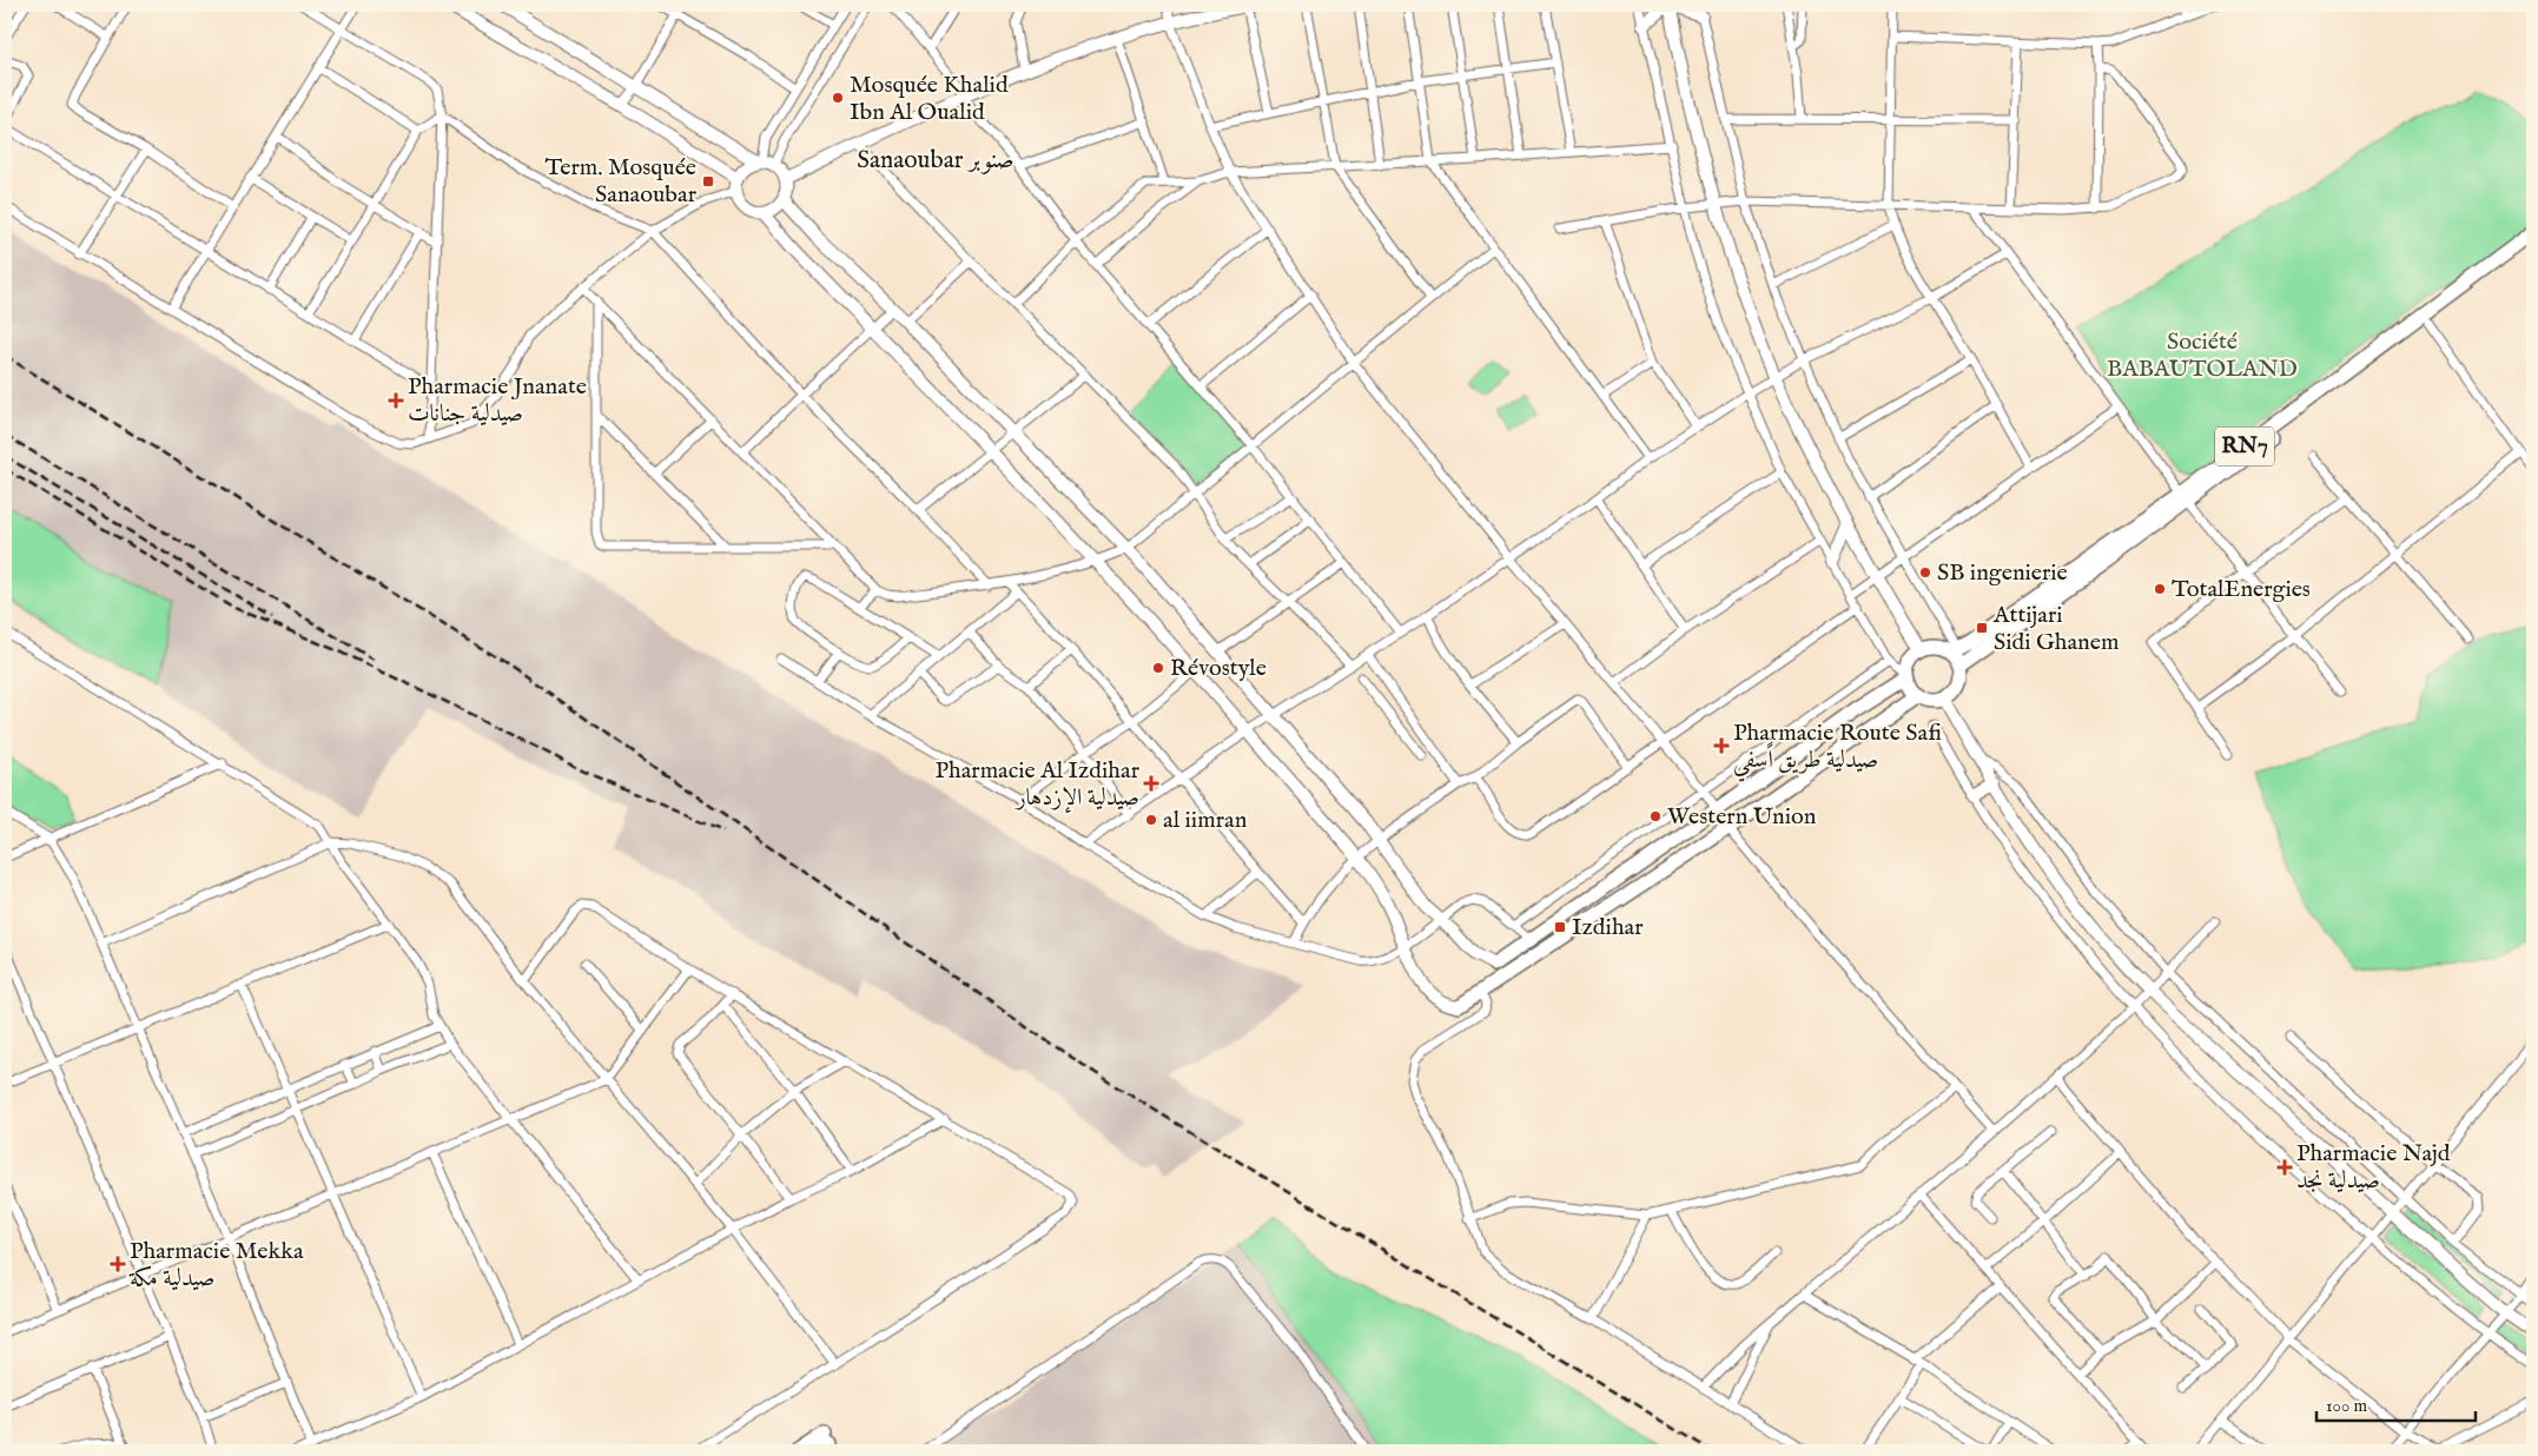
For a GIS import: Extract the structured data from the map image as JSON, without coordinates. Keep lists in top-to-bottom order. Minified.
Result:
{"streets":{"main road":["RN7"]},"districts":["Sanaoubar صنوبر"],"parks":["Société BABAUTOLAND"],"places":{"other":["Mosquée Khalid Ibn Al Oualid","SB ingenierie","TotalEnergies","Révostyle","Western Union","al iimran"],"transit":["Term. Mosquée Sanaoubar","Attijari Sidi Ghanem","Izdihar"],"health":["Pharmacie Jnanate صيدلية جنانات","Pharmacie Route Safi صيدلية طريق اًسفي","Pharmacie Al Izdihar صيدلية الإزدهار","Pharmacie Najd صيدلية نجد","Pharmacie Mekka صيدلية مكة"]},"scale_bar":"100 m"}
